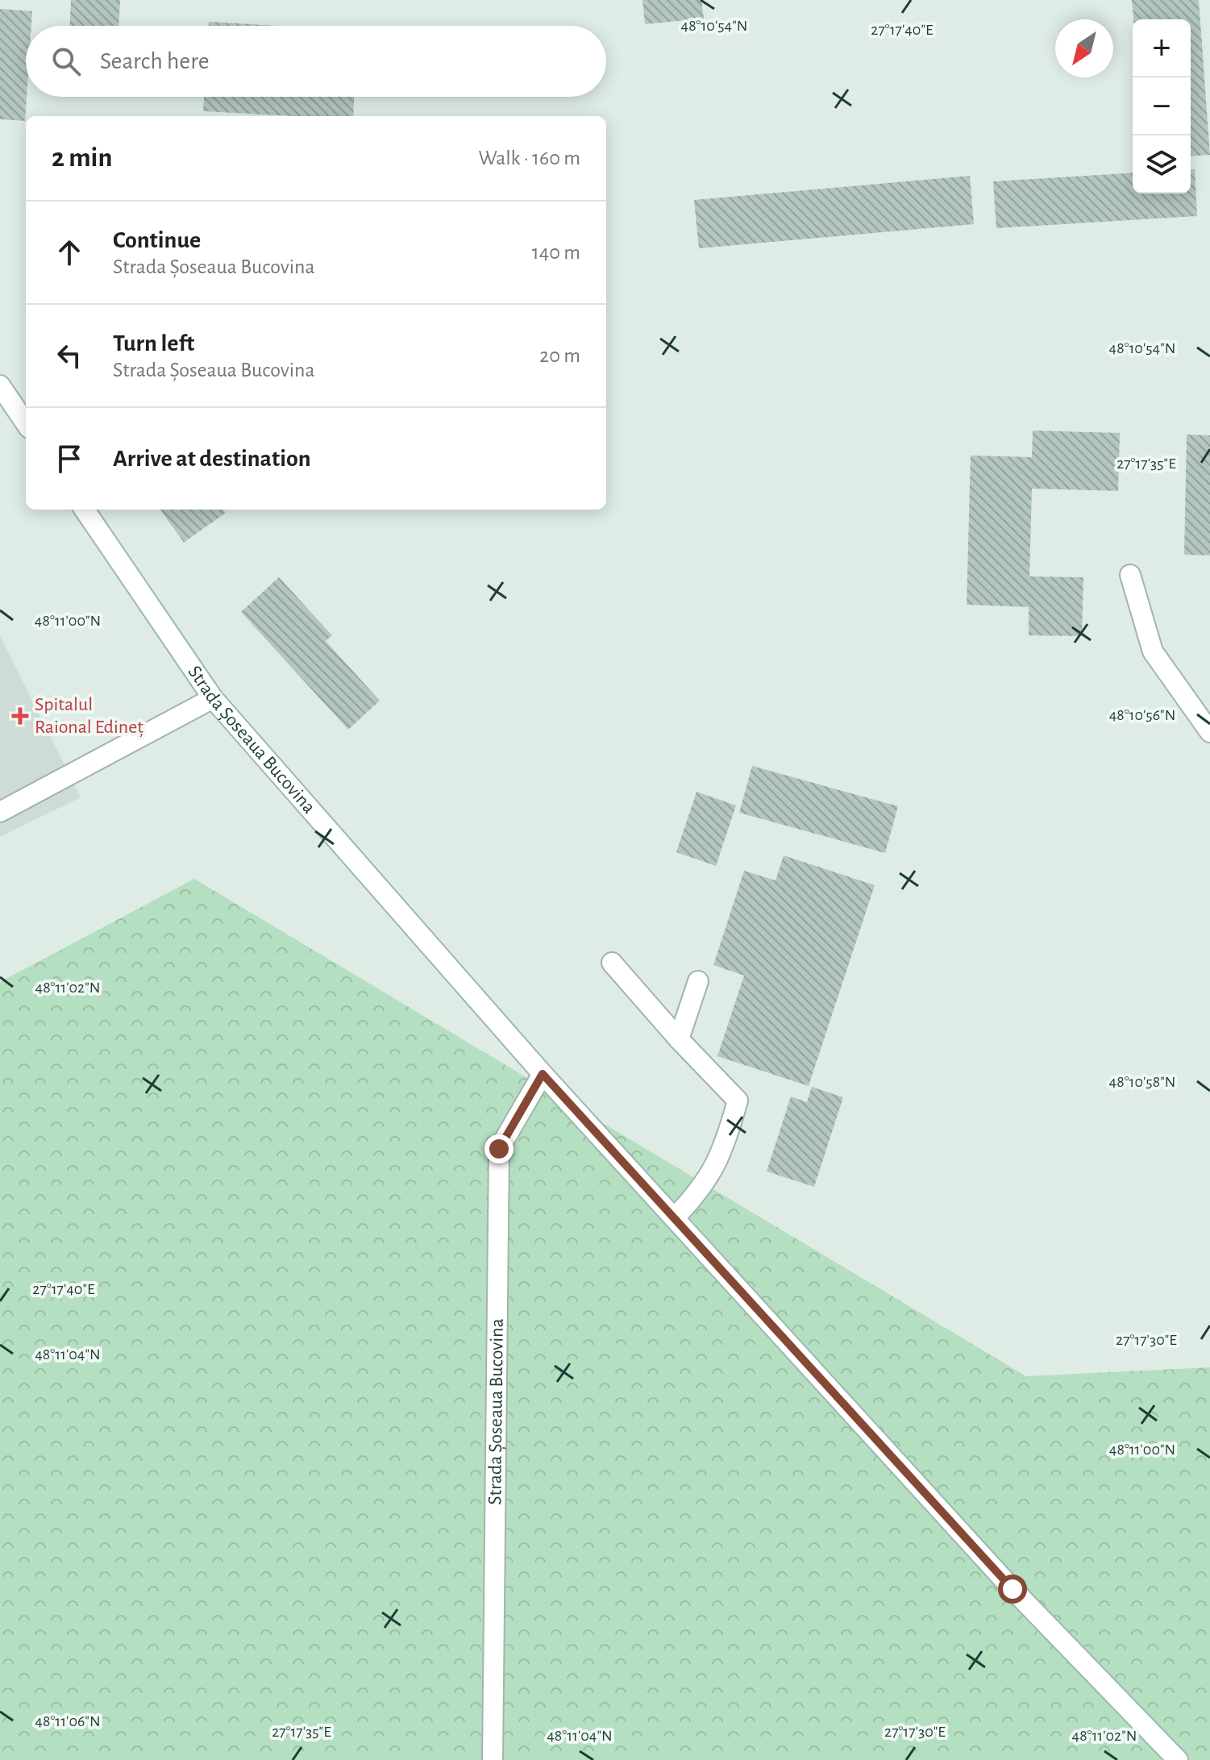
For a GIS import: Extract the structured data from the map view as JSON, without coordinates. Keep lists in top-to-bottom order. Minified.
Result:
{"streets":{"main road":["Strada Șoseaua Bucovina"]},"places":{"health":["Spitalul Raional Edineț"]},"north":"bottom left","page":{"map_buttons":["+","−"],"search":"Search here","heading":["2 min","Walk · 160 m"],"list":[["Continue","Strada Șoseaua Bucovina","140 m"],["Turn left","Strada Șoseaua Bucovina","20 m"],"Arrive at destination"]},"coordinates":["48°10'54\"N","27°17'40\"E","27°17'35\"E","48°11'00\"N","48°10'56\"N","48°11'02\"N","48°10'58\"N","27°17'30\"E","48°11'04\"N","48°11'06\"N"]}
